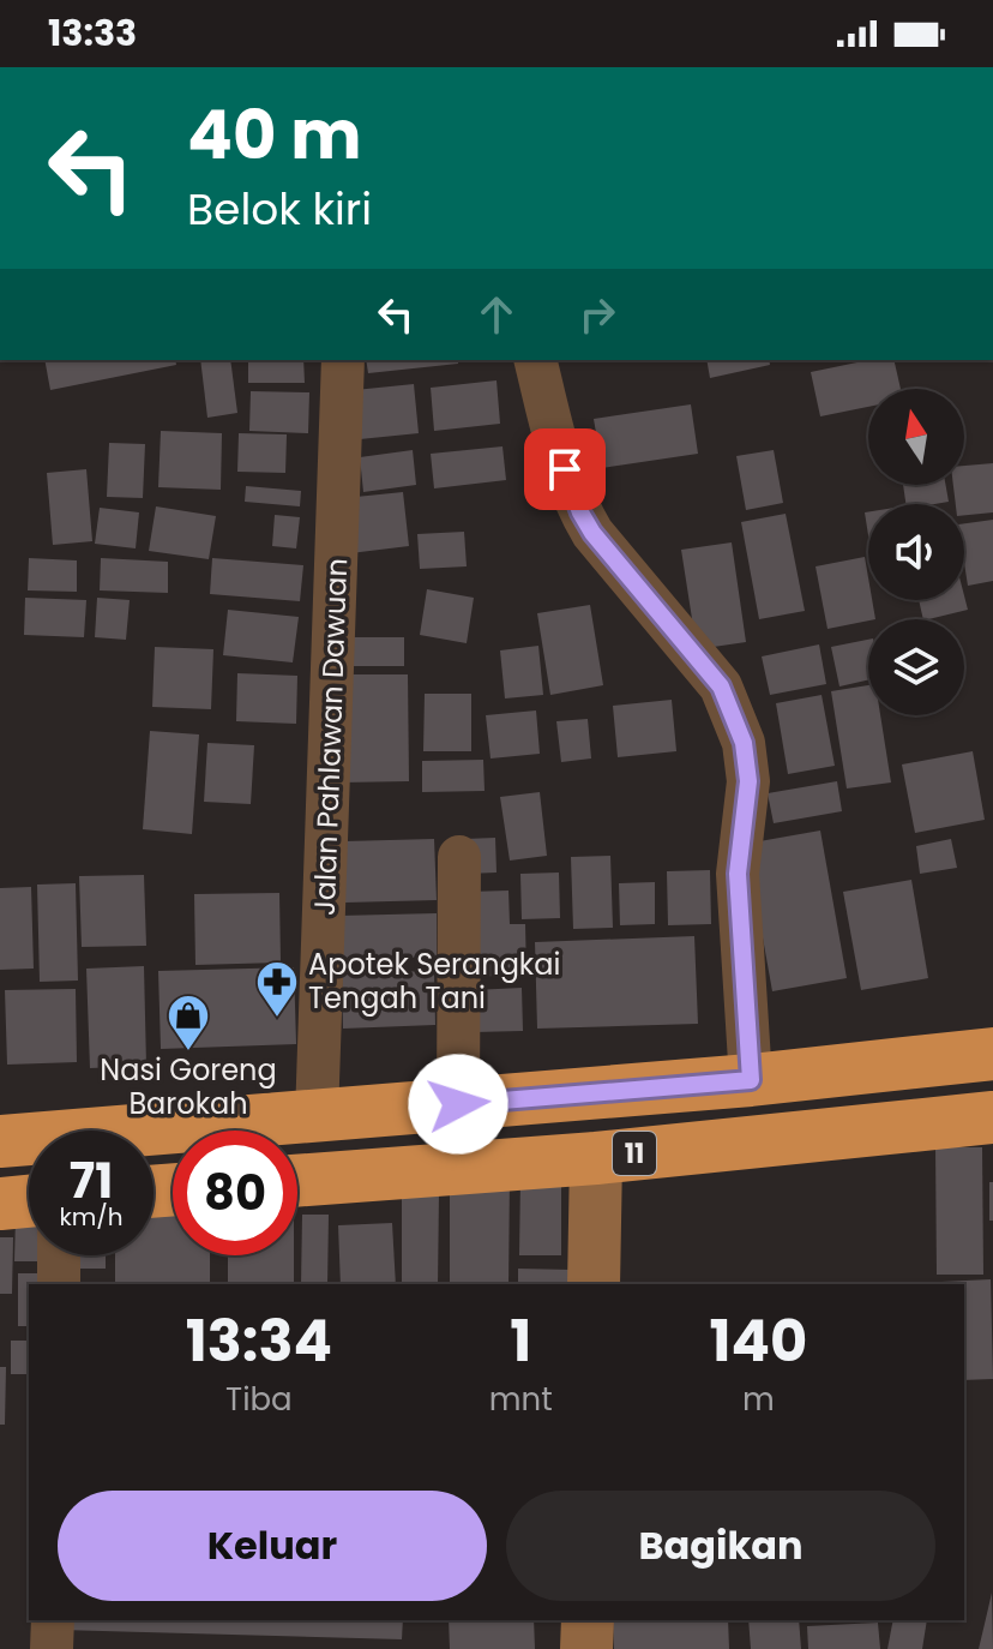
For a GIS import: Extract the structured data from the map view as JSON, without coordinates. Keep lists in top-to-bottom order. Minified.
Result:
{"streets":{"highway":["11"],"street":["Jalan Pahlawan Dawuan"]},"crossings":[["Jalan Pahlawan Dawuan","11"]],"places":{"pharmacy":["Apotek Serangkai Tengah Tani"],"shop":["Nasi Goreng Barokah"]},"north":"top","page":{"status":"13:33","turn":["40 m","Belok kiri"],"speed":"71 km/h","limit":"80","eta":["13:34","Tiba","1","mnt","140","m"],"buttons":["Keluar","Bagikan"]}}
